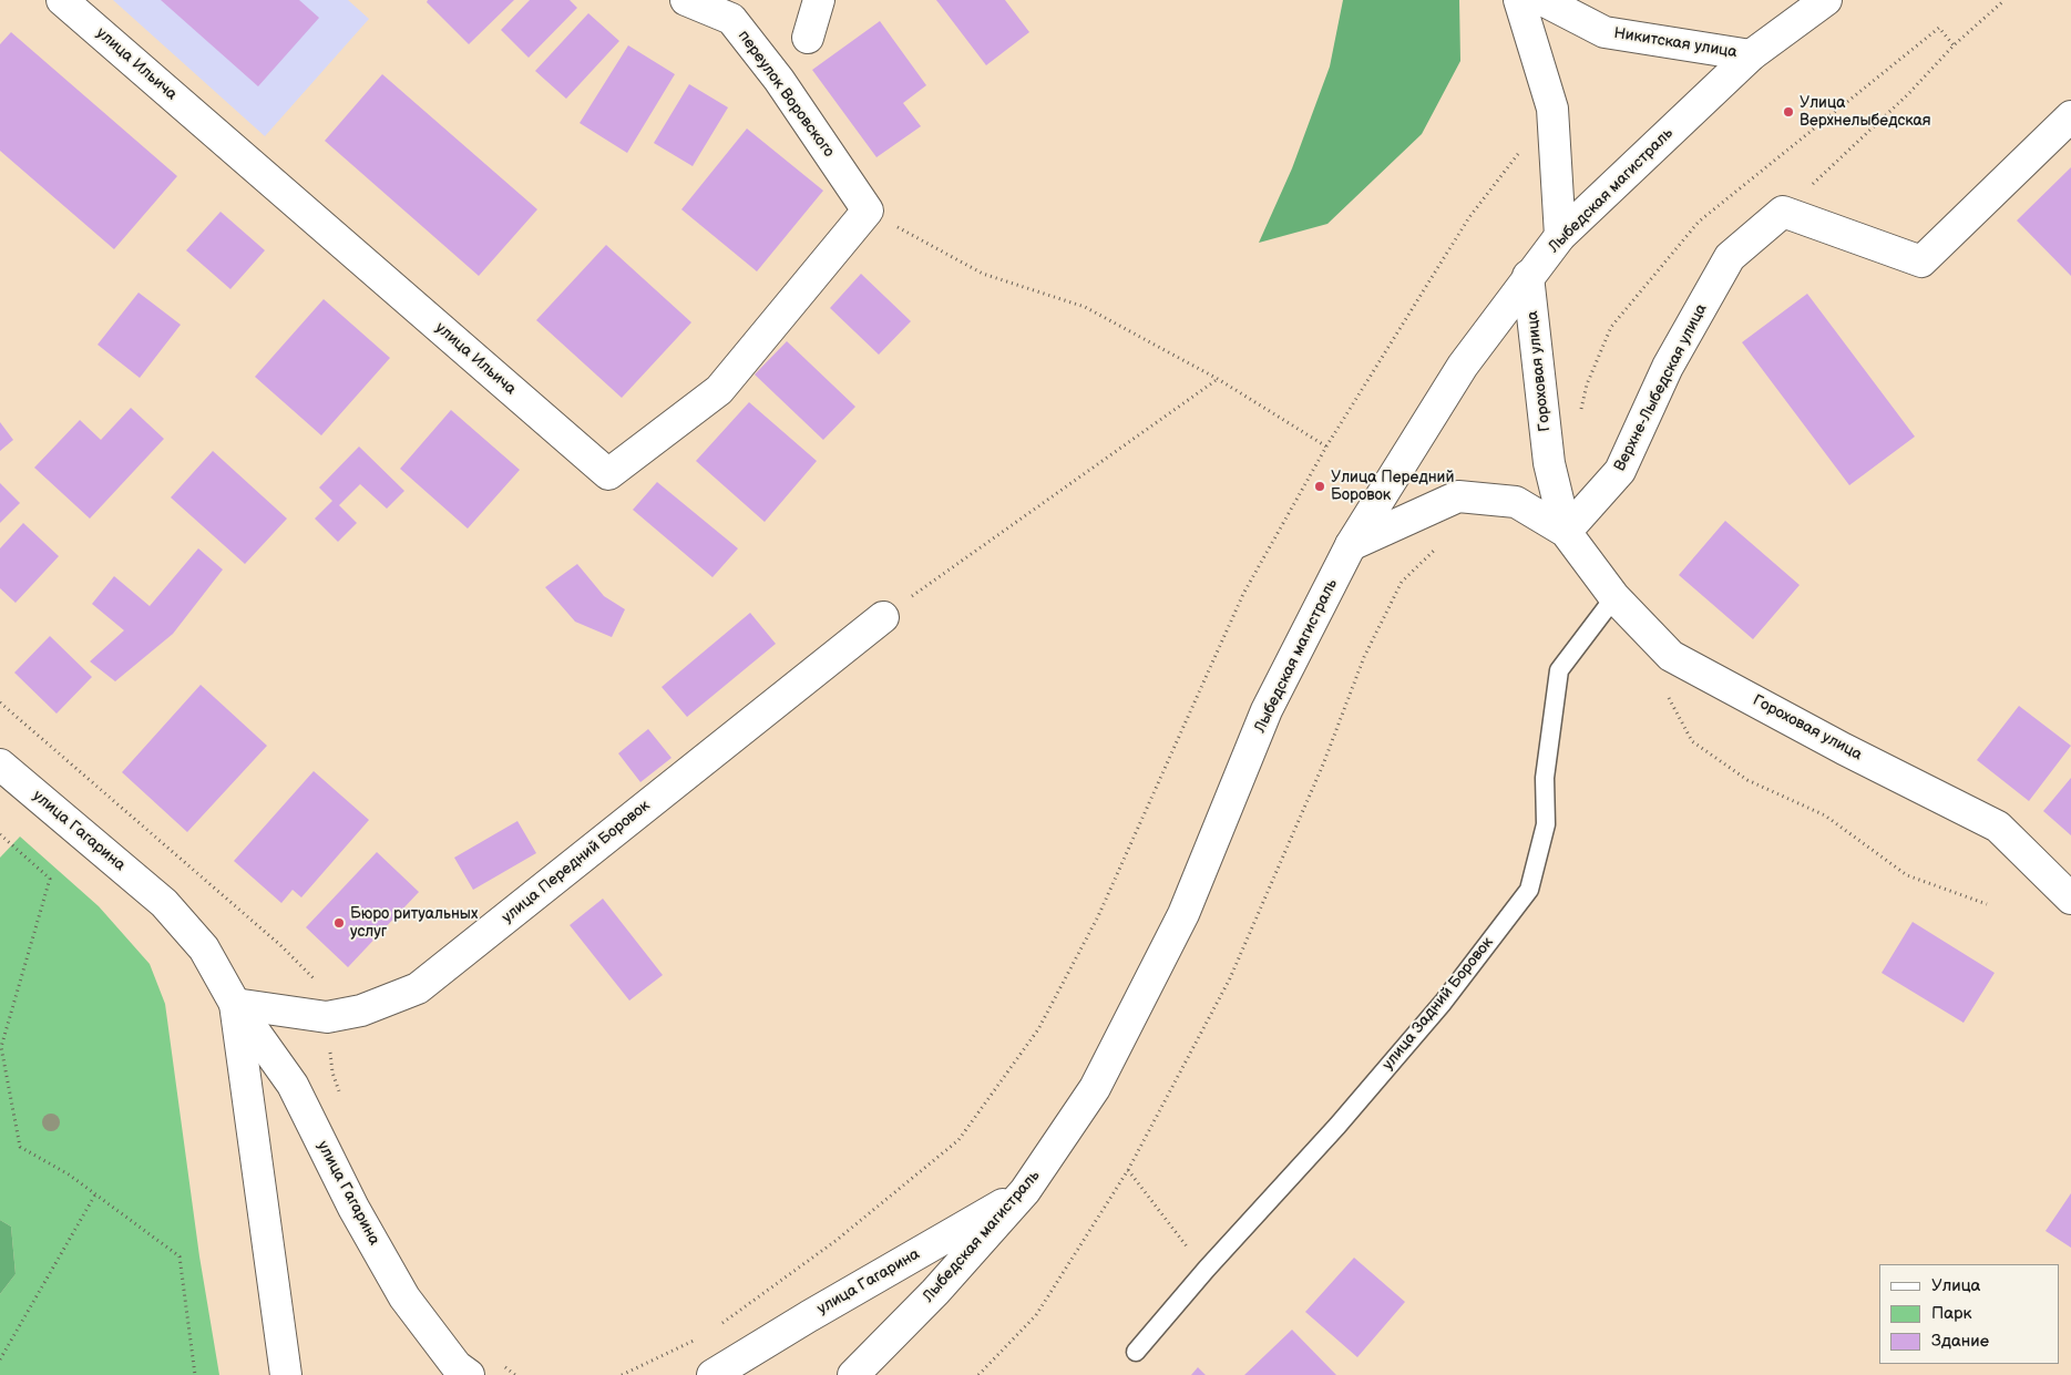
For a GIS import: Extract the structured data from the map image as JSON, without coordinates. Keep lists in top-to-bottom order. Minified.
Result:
{"streets":{"street":["Никитская улица","улица Ильича","переулок Воровского","Лыбедская магистраль","Гороховая улица","Верхне-Лыбедская улица","улица Гагарина","улица Передний Боровок"],"lane":["улица Задний Боровок"]},"crossings":[["Никитская улица","Лыбедская магистраль"],["улица Ильича","переулок Воровского"],["Лыбедская магистраль","Гороховая улица"],["Лыбедская магистраль","улица Гагарина"],["Гороховая улица","Верхне-Лыбедская улица"],["Гороховая улица","улица Задний Боровок"],["улица Гагарина","улица Передний Боровок"]],"places":["Улица Верхнелыбедская","Улица Передний Боровок","Бюро ритуальных услуг"],"legend":["Улица","Парк","Здание"]}
